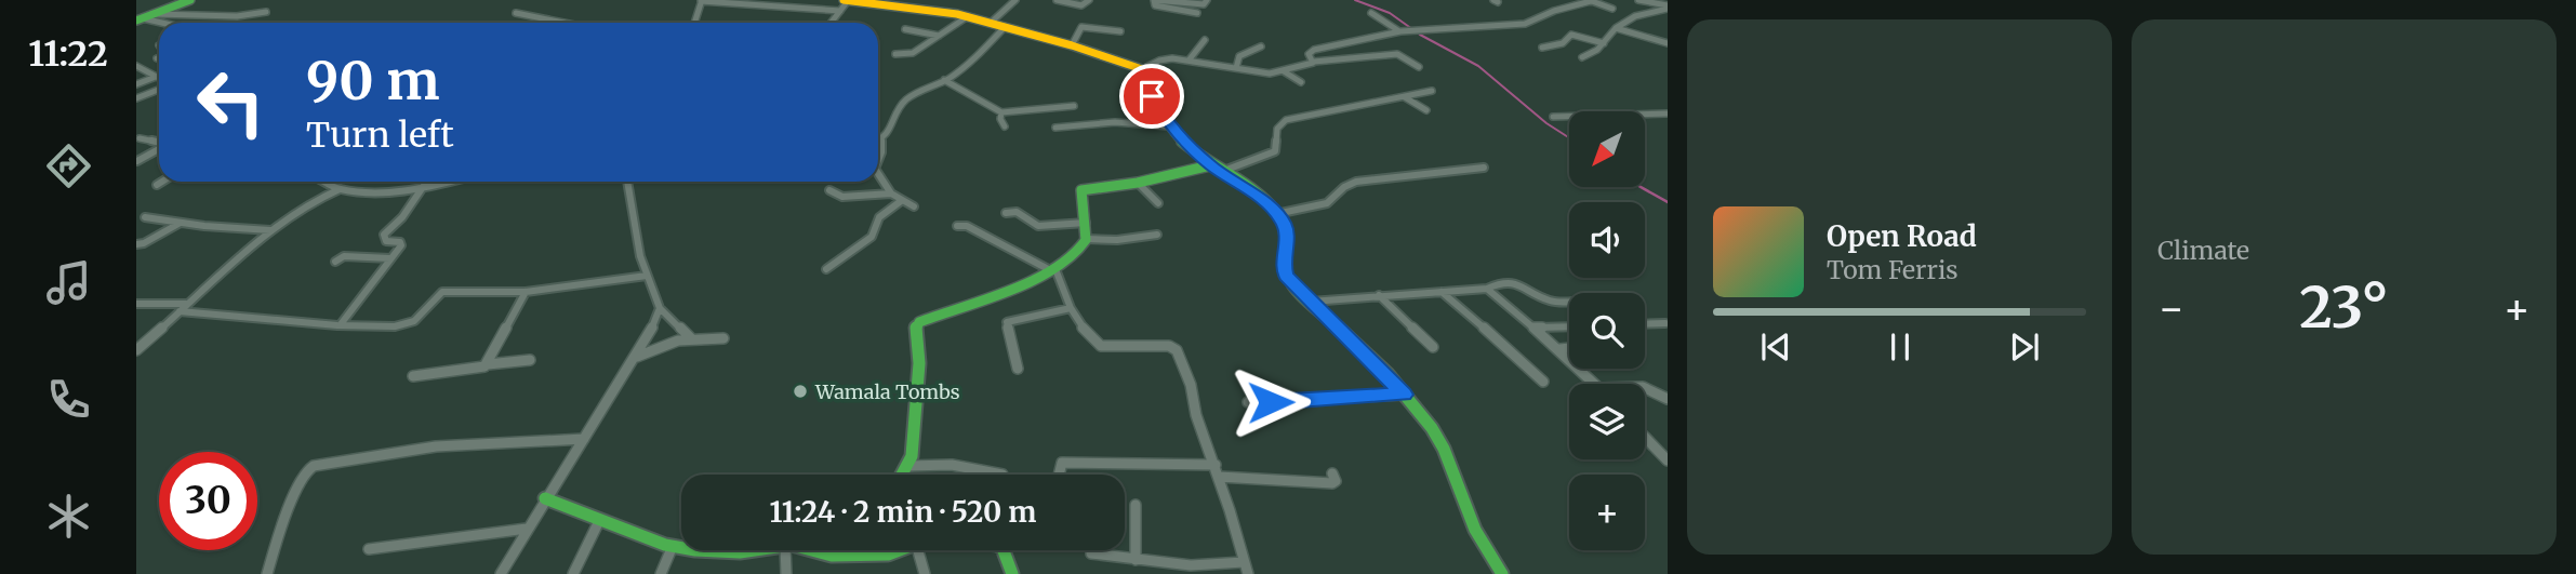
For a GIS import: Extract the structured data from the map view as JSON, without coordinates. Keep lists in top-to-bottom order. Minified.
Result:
{"places":["Wamala Tombs"],"north":"bottom left","page":{"tabs":"11:22","tile":"Climate","turn":["90 m","Turn left"],"map_buttons":"+","song":["Open Road","Tom Ferris"],"heat":["−","23°","+"],"limit":"30","trip":"11:24 · 2 min · 520 m"}}
